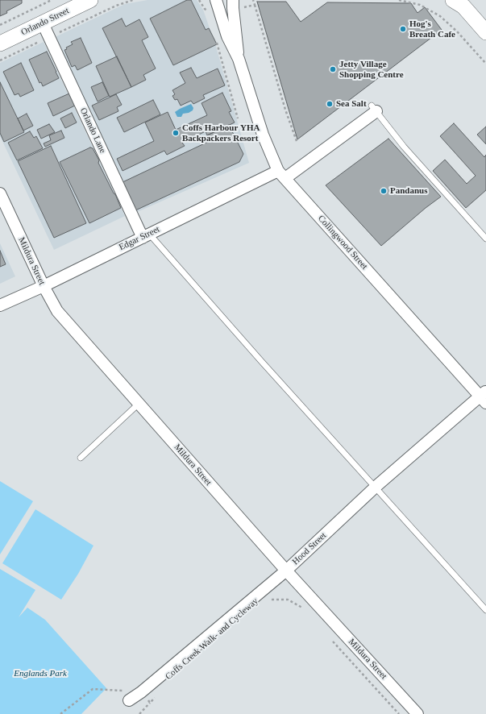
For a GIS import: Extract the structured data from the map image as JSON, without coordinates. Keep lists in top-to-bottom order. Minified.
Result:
{"streets":{"street":["Orlando Street","Orlando Lane","Edgar Street","Collingwood Street","Mildura Street","Hood Street"],"path":["Coffs Creek Walk- and Cycleway"]},"crossings":[["Orlando Street","Orlando Lane"],["Orlando Lane","Edgar Street"],["Edgar Street","Collingwood Street"],["Edgar Street","Mildura Street"],["Collingwood Street","Hood Street"],["Mildura Street","Hood Street"]],"parks":["Englands Park"],"places":["Hog's Breath Cafe","Jetty Village Shopping Centre","Sea Salt","Coffs Harbour YHA Backpackers Resort","Pandanus"]}
